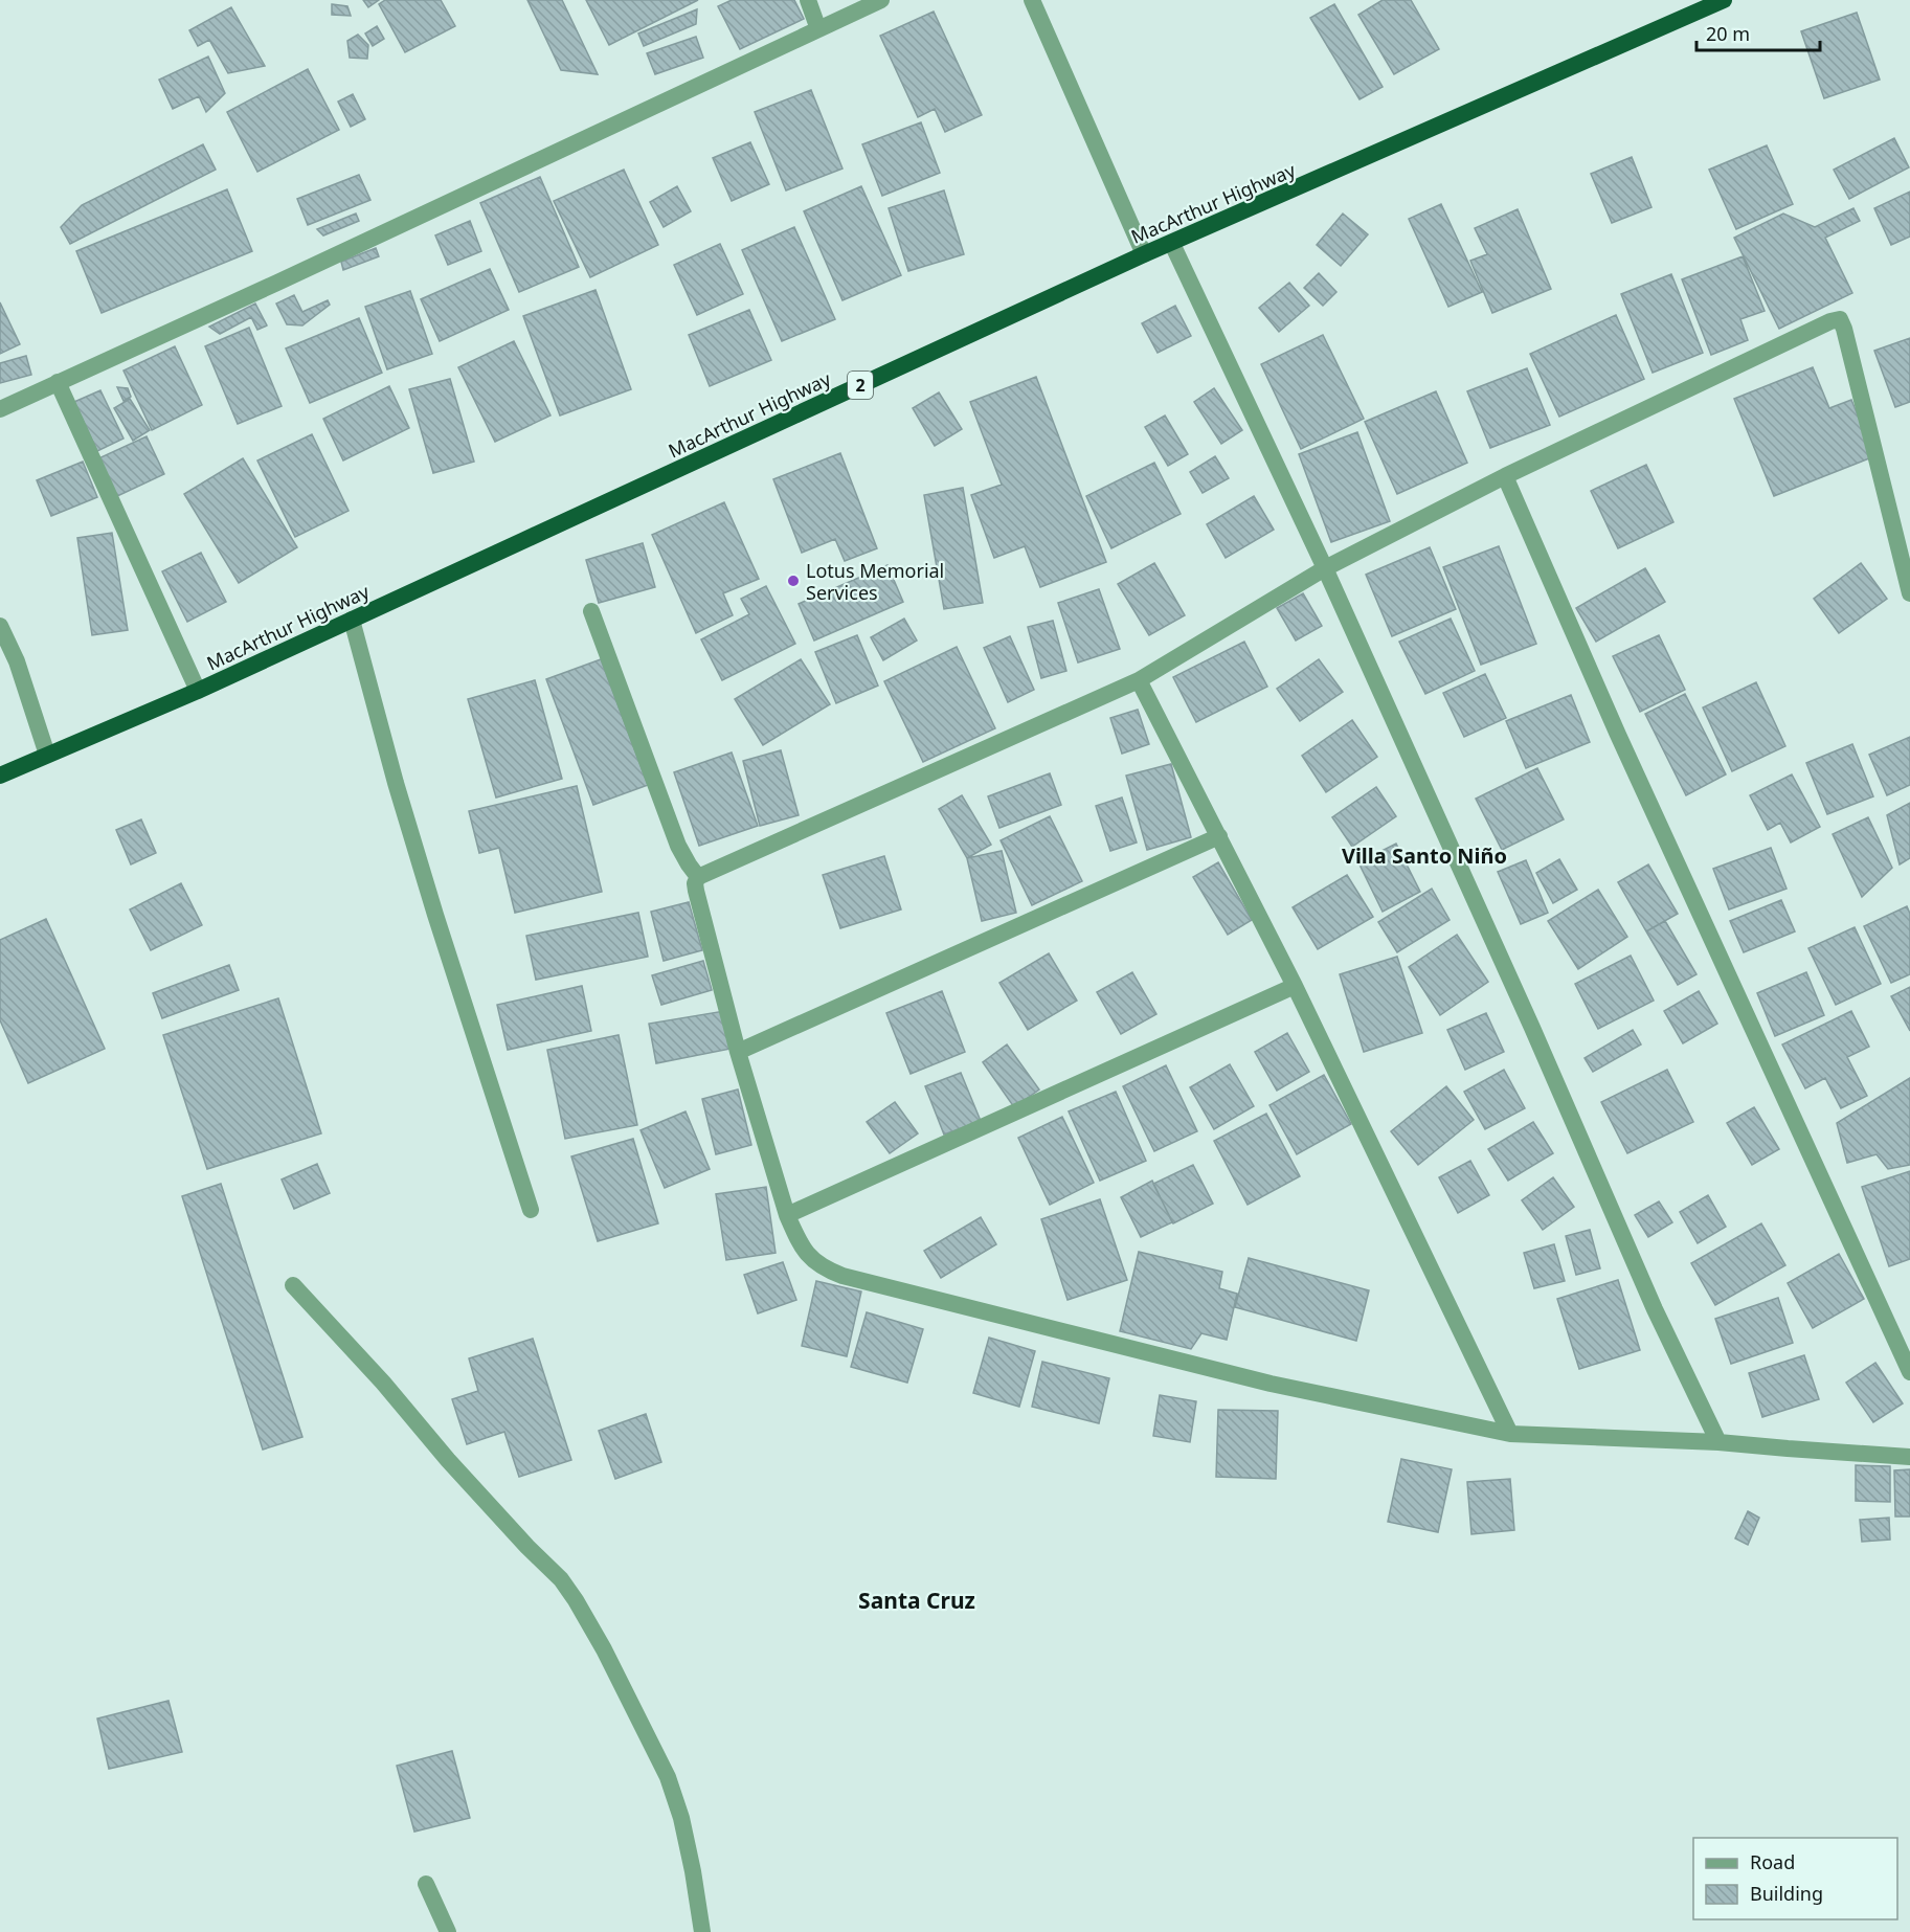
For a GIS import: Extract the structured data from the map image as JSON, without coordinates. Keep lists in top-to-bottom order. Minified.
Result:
{"streets":{"highway":["MacArthur Highway","2"]},"districts":["Villa Santo Niño","Santa Cruz"],"places":["Lotus Memorial Services"],"legend":["Road","Building"],"scale_bar":"20 m"}
